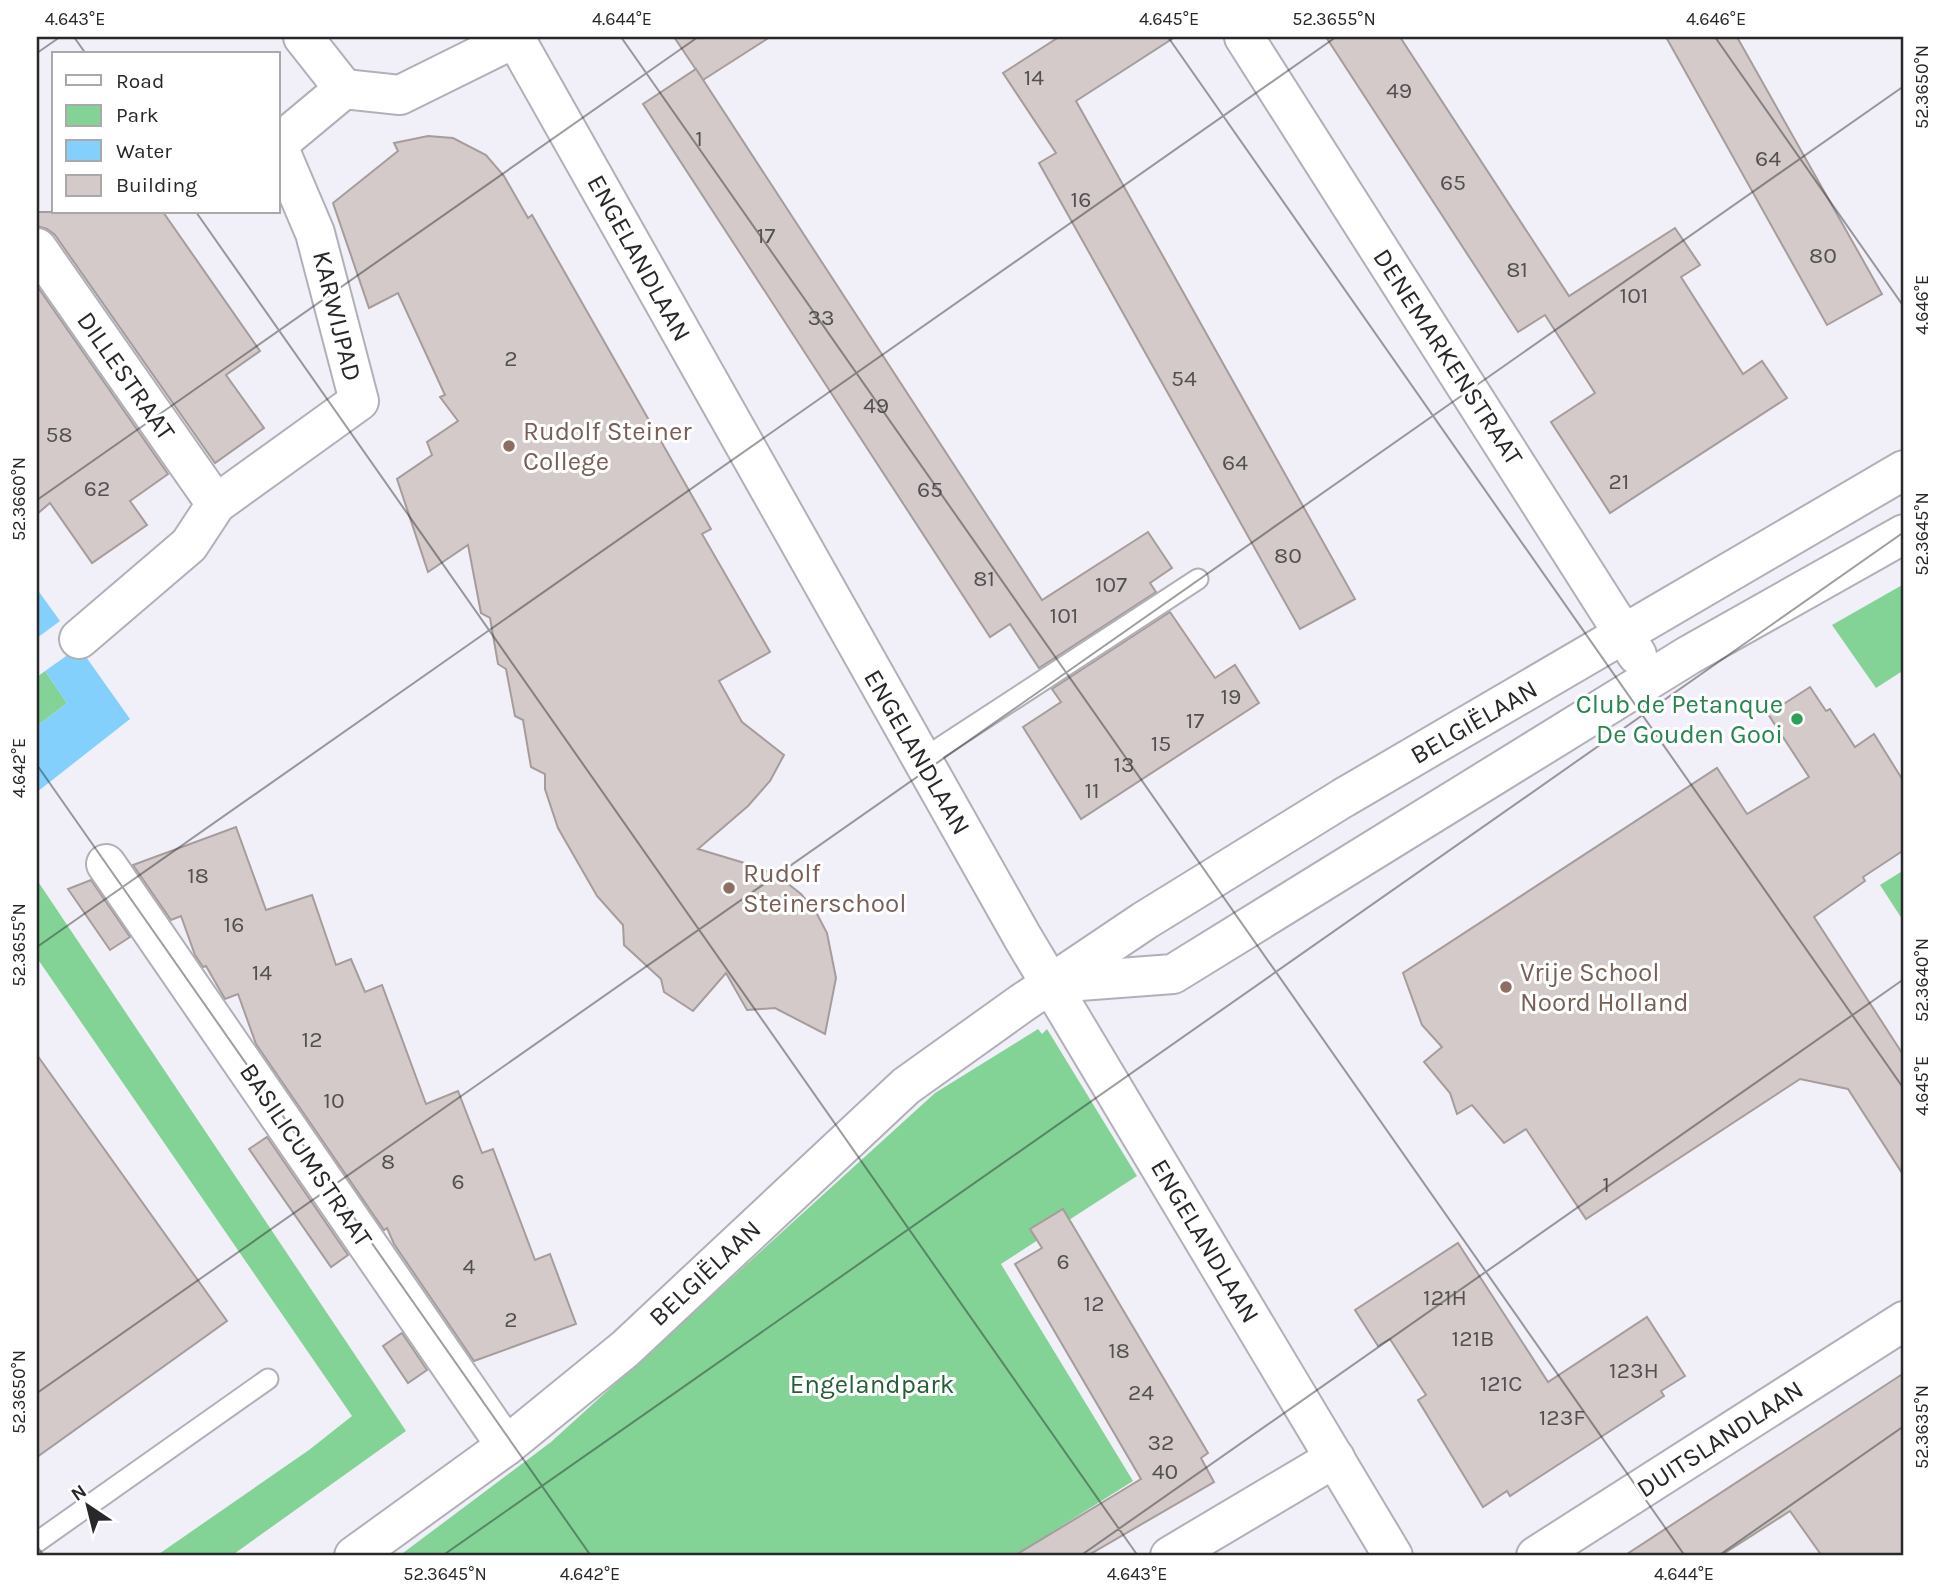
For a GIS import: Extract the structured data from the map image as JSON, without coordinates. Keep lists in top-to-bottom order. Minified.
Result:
{"streets":{"street":["ENGELANDLAAN","KARWIJPAD","DENEMARKENSTRAAT","DILLESTRAAT","BELGIËLAAN","BASILICUMSTRAAT","DUITSLANDLAAN"]},"crossings":[["ENGELANDLAAN","BELGIËLAAN"],["KARWIJPAD","DILLESTRAAT"],["DENEMARKENSTRAAT","BELGIËLAAN"],["BELGIËLAAN","BASILICUMSTRAAT"]],"parks":["Engelandpark"],"places":["Rudolf Steiner College","Club de Petanque De Gouden Gooi","Rudolf Steinerschool","Vrije School Noord Holland"],"house_numbers":["14","49","1","64","65","16","17","80","81","101","33","2","54","49","58","64","21","62","65","80","81","107","101","19","17","15","13","11","18","16","14","12","10","8","6","1","6","4","121H","12","2","121B","18","123H","121C","24","123F","32","40"],"legend":["Road","Park","Water","Building"],"north":"top left","coordinates":["4.643°E","4.644°E","4.645°E","52.3655°N","4.646°E","52.3650°N","52.3660°N","52.3645°N","4.642°E","52.3640°N","52.3635°N"]}
